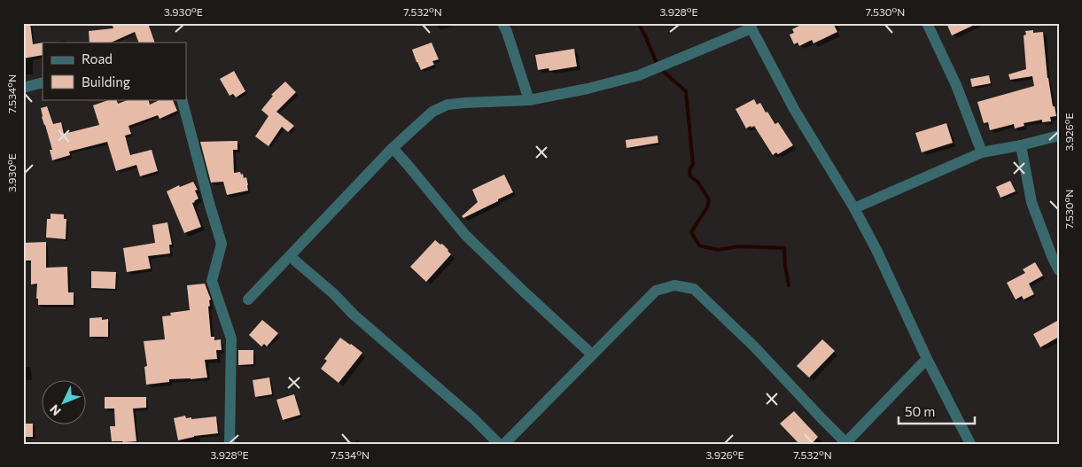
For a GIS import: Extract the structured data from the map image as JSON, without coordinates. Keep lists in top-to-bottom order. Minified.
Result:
{"legend":["Road","Building"],"scale_bar":"50 m","north":"bottom left","coordinates":["3.930°E","7.532°N","3.928°E","7.530°N","7.534°N","3.926°E"]}
